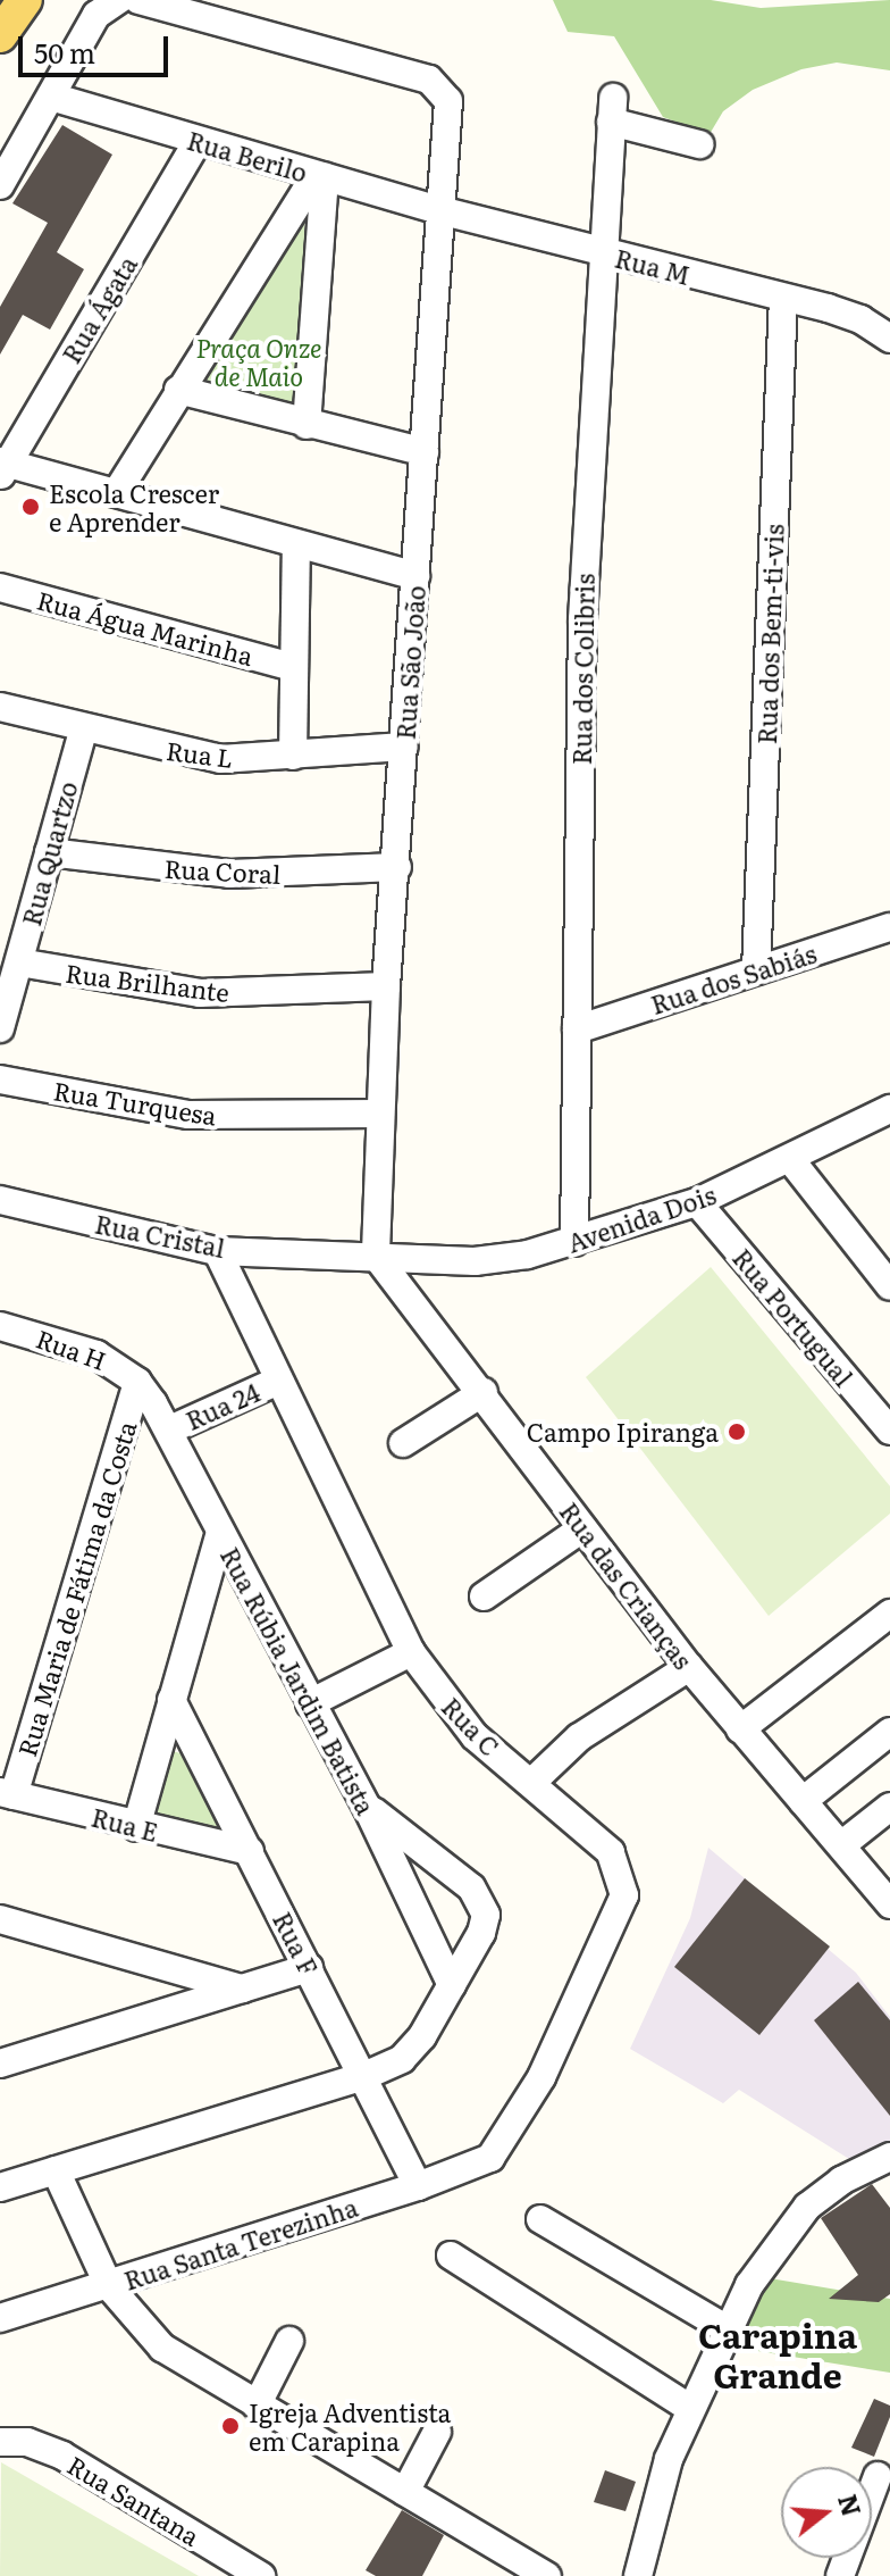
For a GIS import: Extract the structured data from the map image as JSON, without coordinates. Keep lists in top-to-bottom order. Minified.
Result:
{"streets":{"street":["Rua Berilo","Rua M","Rua Ágata","Rua Água Marinha","Rua dos Bem-ti-vis","Rua São João","Rua dos Colibris","Rua L","Rua Quartzo","Rua Coral","Rua dos Sabiás","Rua Brilhante","Rua Turquesa","Avenida Dois","Rua Cristal","Rua Portugual","Rua H","Rua 24","Rua das Crianças","Rua Maria de Fátima da Costa","Rua Rúbia Jardim Batista","Rua C","Rua E","Rua F","Rua Santa Terezinha","Rua Santana"]},"crossings":[["Rua Berilo","Rua M"],["Rua Berilo","Rua Ágata"],["Rua Berilo","Rua São João"],["Rua M","Rua dos Bem-ti-vis"],["Rua M","Rua São João"],["Rua M","Rua dos Colibris"],["Rua dos Bem-ti-vis","Rua dos Sabiás"],["Rua São João","Rua L"],["Rua São João","Rua Coral"],["Rua São João","Rua Brilhante"],["Rua São João","Rua Turquesa"],["Rua São João","Avenida Dois"],["Rua São João","Rua Cristal"],["Rua São João","Rua das Crianças"],["Rua dos Colibris","Rua dos Sabiás"],["Rua dos Colibris","Avenida Dois"],["Rua L","Rua Quartzo"],["Rua Quartzo","Rua Coral"],["Rua Quartzo","Rua Brilhante"],["Avenida Dois","Rua Cristal"],["Avenida Dois","Rua Portugual"],["Avenida Dois","Rua das Crianças"],["Rua Cristal","Rua das Crianças"],["Rua Cristal","Rua C"],["Rua H","Rua Maria de Fátima da Costa"],["Rua H","Rua Rúbia Jardim Batista"],["Rua 24","Rua Rúbia Jardim Batista"],["Rua 24","Rua C"],["Rua Maria de Fátima da Costa","Rua Rúbia Jardim Batista"],["Rua Maria de Fátima da Costa","Rua E"],["Rua C","Rua Santa Terezinha"],["Rua E","Rua F"],["Rua F","Rua Santa Terezinha"]],"districts":["Carapina Grande"],"parks":["Praça Onze de Maio"],"places":["Escola Crescer e Aprender","Campo Ipiranga","Igreja Adventista em Carapina"],"scale_bar":"50 m","north":"right"}
